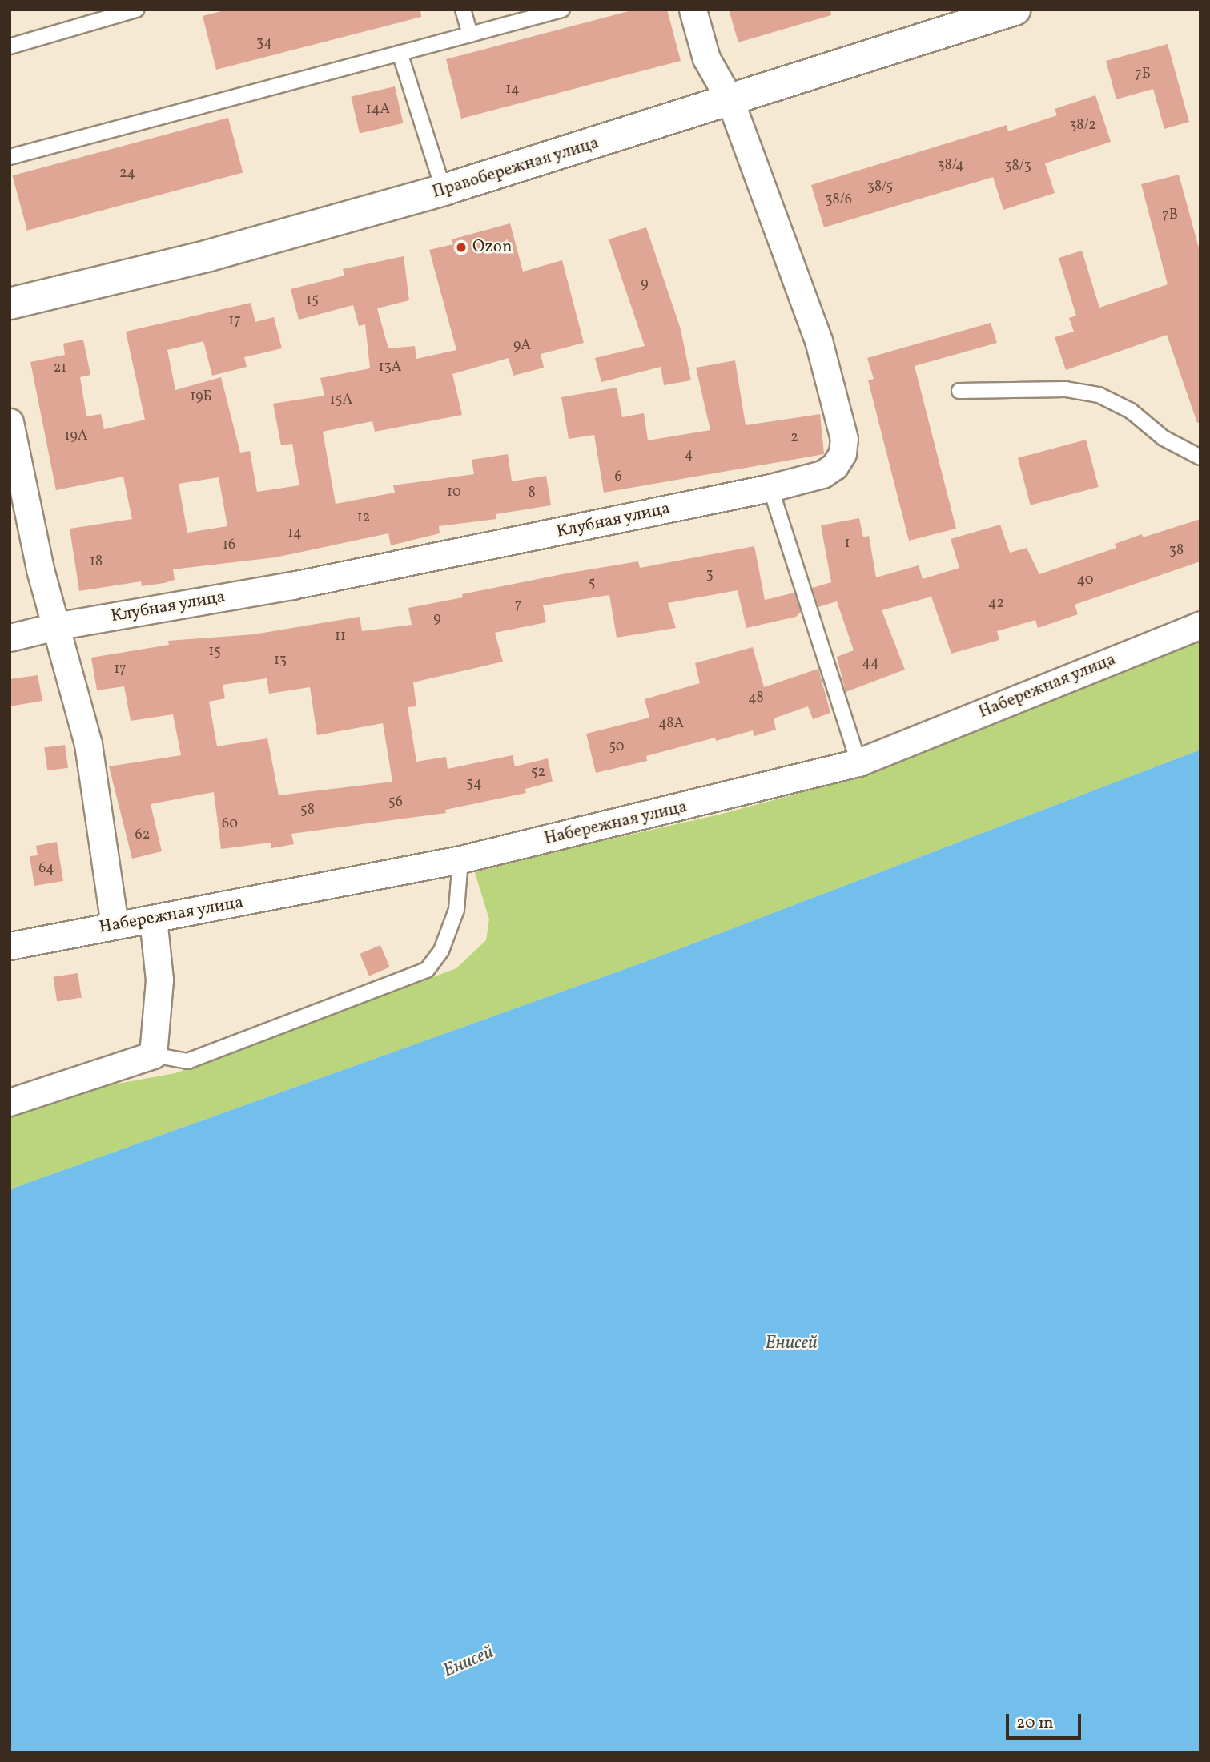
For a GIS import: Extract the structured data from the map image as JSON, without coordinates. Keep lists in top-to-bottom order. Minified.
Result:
{"streets":{"street":["Правобережная улица","Клубная улица","Набережная улица"]},"crossings":[["Правобережная улица","Клубная улица"]],"water":["Енисей"],"places":["Ozon"],"house_numbers":["34","7Б","14","14А","38/2","38/4","38/3","24","38/5","38/6","7В","9","15","17","9А","13А","21","19Б","15А","19А","2","4","6","10","8","12","14","1","16","38","18","3","40","5","42","7","9","11","15","13","44","17","48","48А","50","52","54","56","58","60","62","64"],"scale_bar":"20 m"}
